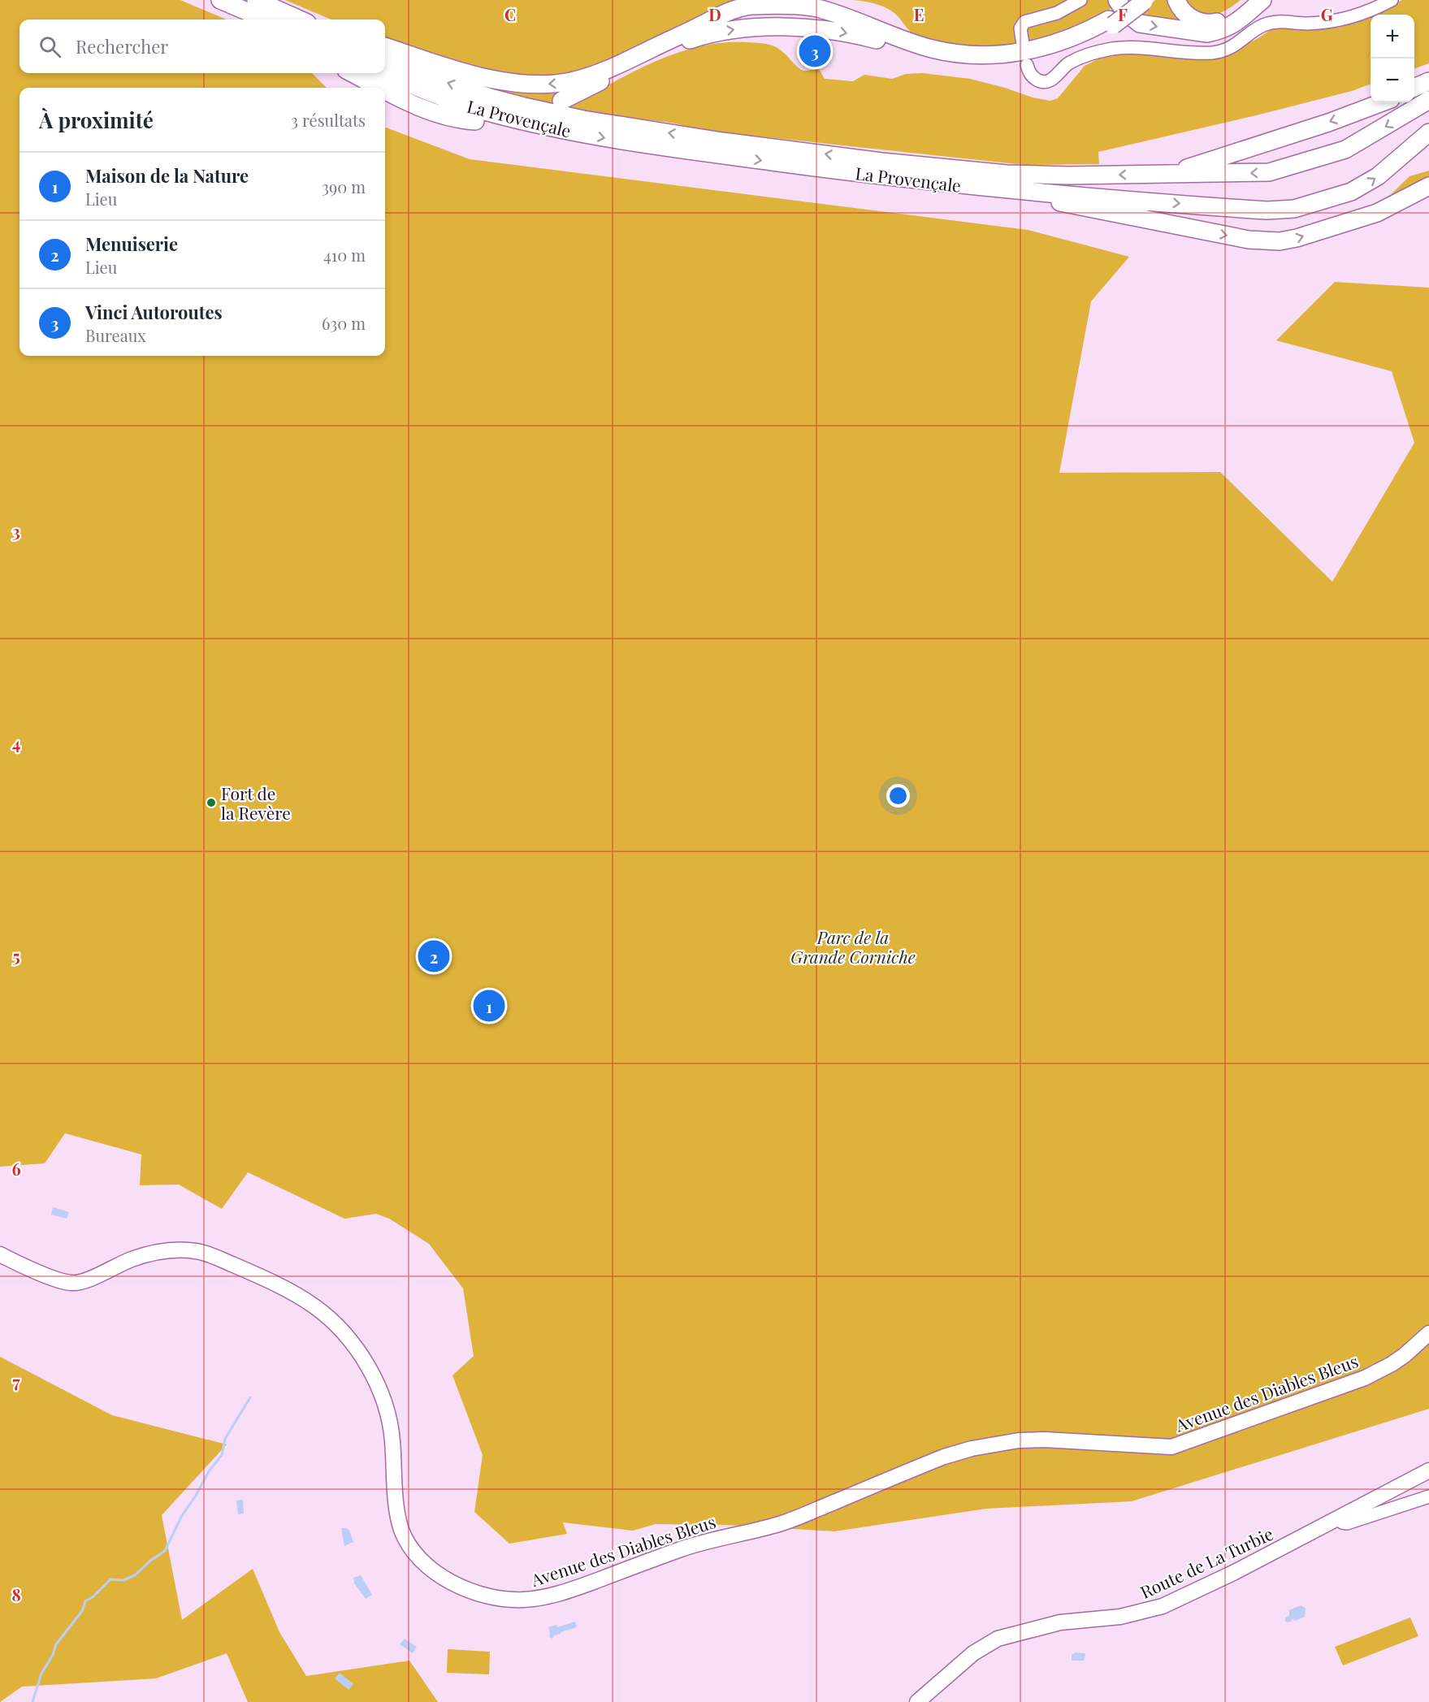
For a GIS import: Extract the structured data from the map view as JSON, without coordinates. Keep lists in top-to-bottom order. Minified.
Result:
{"streets":{"highway":["La Provençale"],"main road":["Avenue des Diables Bleus","Route de La Turbie"]},"parks":["Parc de la Grande Corniche"],"places":["Fort de la Revère"],"page":{"map_buttons":["+","−"],"search":"Rechercher","pins":["3","2","1"],"heading":["À proximité","3 résultats"],"list":[{"mark":"1","name":"Maison de la Nature","note":"Lieu","value":"390 m"},{"mark":"2","name":"Menuiserie","note":"Lieu","value":"410 m"},{"mark":"3","name":"Vinci Autoroutes","note":"Bureaux","value":"630 m"}]},"grid":{"columns":["C","D","E","F","G"],"rows":["3","4","5","6","7","8"]}}
